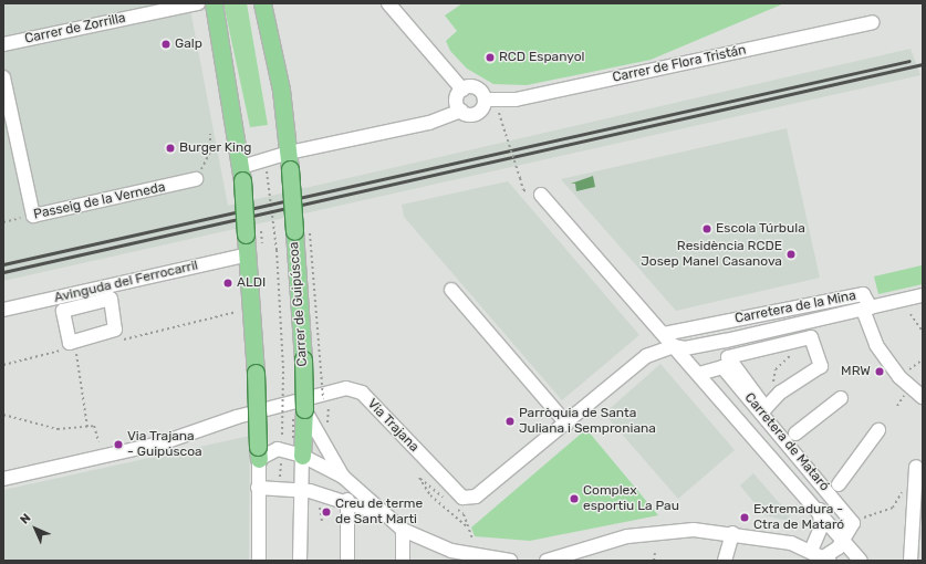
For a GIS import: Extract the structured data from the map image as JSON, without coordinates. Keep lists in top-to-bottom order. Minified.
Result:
{"streets":{"main road":["Carrer de Guipúscoa"],"street":["Carrer de Zorrilla","Carrer de Flora Tristán","Passeig de la Verneda","Avinguda del Ferrocarril","Carretera de la Mina","Via Trajana","Carretera de Mataró"]},"crossings":[["Carretera de la Mina","Via Trajana"],["Carretera de la Mina","Carretera de Mataró"],["Via Trajana","Carretera de Mataró"]],"places":["Galp","RCD Espanyol","Burger King","Escola Túrbula","Residència RCDE Josep Manel Casanova","ALDI","MRW","Parròquia de Santa Juliana i Semproniana","Via Trajana - Guipúscoa","Complex esportiu La Pau","Creu de terme de Sant Marti","Extremadura - Ctra de Mataró"],"north":"top left"}
